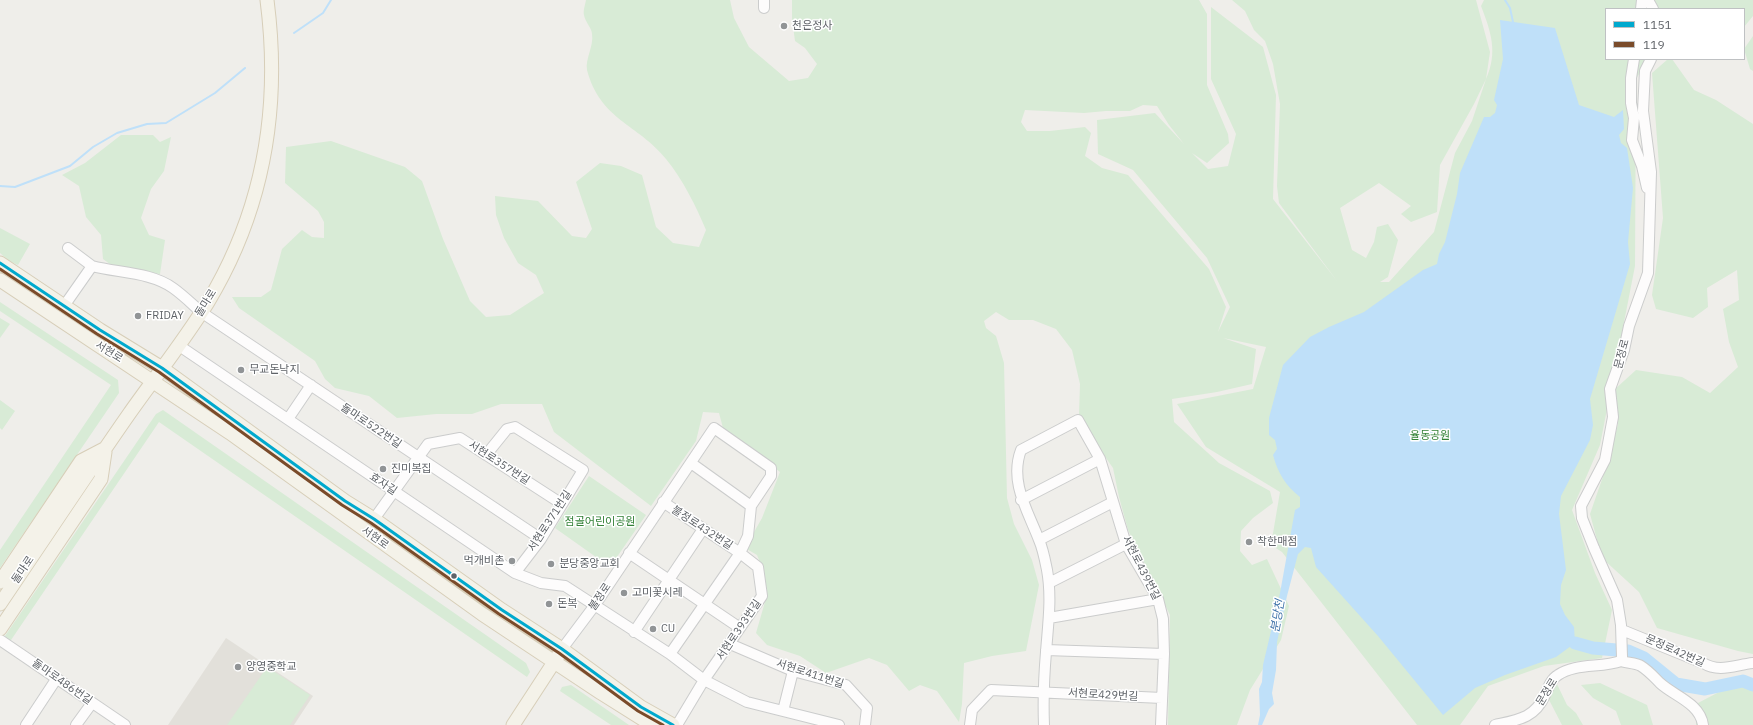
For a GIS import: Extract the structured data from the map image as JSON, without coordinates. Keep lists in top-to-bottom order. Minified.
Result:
{"streets":{"main road":["돌마로","서현로","불정로"],"street":["문정로","돌마로522번길","서현로357번길","효자길","서현로371번길","불정로432번길","서현로439번길","서현로393번길","문정로42번길","서현로411번길","돌마로486번길","서현로429번길"]},"crossings":[["돌마로","서현로"],["돌마로","돌마로522번길"],["돌마로","효자길"],["서현로","서현로357번길"],["서현로","불정로"],["문정로","문정로42번길"],["돌마로522번길","서현로357번길"],["돌마로522번길","서현로371번길"],["서현로357번길","효자길"],["서현로357번길","서현로371번길"],["효자길","서현로371번길"],["효자길","불정로"],["효자길","서현로393번길"],["불정로432번길","불정로"],["불정로432번길","서현로393번길"],["서현로439번길","서현로429번길"],["서현로393번길","서현로411번길"]],"water":["분당천"],"parks":["율동공원","점골어린이공원"],"places":["천은정사","FRIDAY","무교돈낙지","진미복집","착한매점","먹개비촌","분당중앙교회","고미꽃시레","돈복","CU","양영중학교"],"lines":["transit line 1151","transit line 119"],"legend":["1151","119"]}
